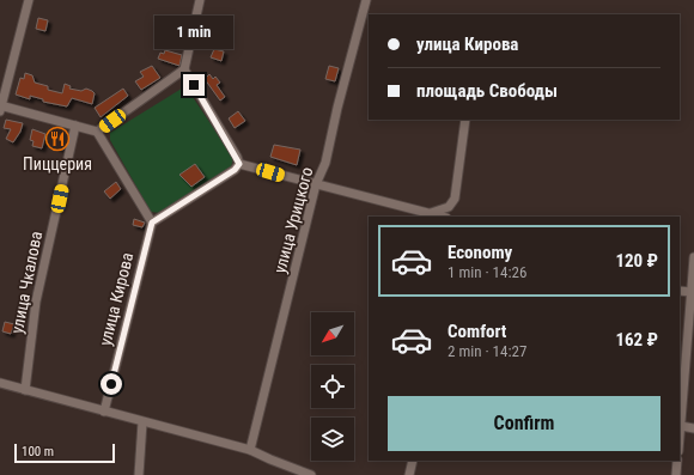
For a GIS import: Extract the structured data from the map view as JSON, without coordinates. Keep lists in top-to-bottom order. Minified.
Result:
{"streets":{"street":["улица Урицкого","улица Чкалова","улица Кирова"]},"places":{"restaurant":["Пиццерия"]},"scale_bar":"100 m","north":"bottom left","page":{"banner":["улица Кирова","площадь Свободы"],"bubble":"1 min","list":[{"name":"Economy","note":"1 min · 14:26","value":"120 ₽"},{"name":"Comfort","note":"2 min · 14:27","value":"162 ₽"}],"buttons":"Confirm","scale":"100 m"}}
